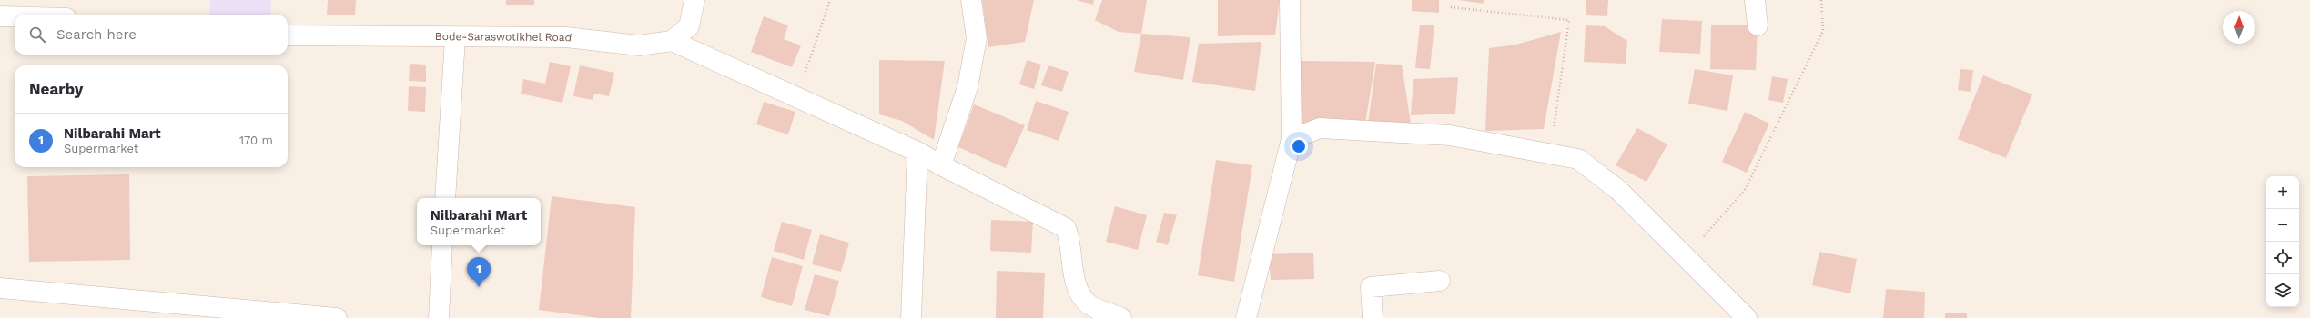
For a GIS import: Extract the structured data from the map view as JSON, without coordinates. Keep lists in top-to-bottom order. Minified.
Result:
{"streets":{"street":["Bode-Saraswotikhel Road"]},"north":"top","page":{"search":"Search here","heading":"Nearby","list":[{"mark":"1","name":"Nilbarahi Mart","note":"Supermarket","value":"170 m"}],"map_buttons":["+","−"],"popup":["Nilbarahi Mart","Supermarket"],"pins":"1"}}
